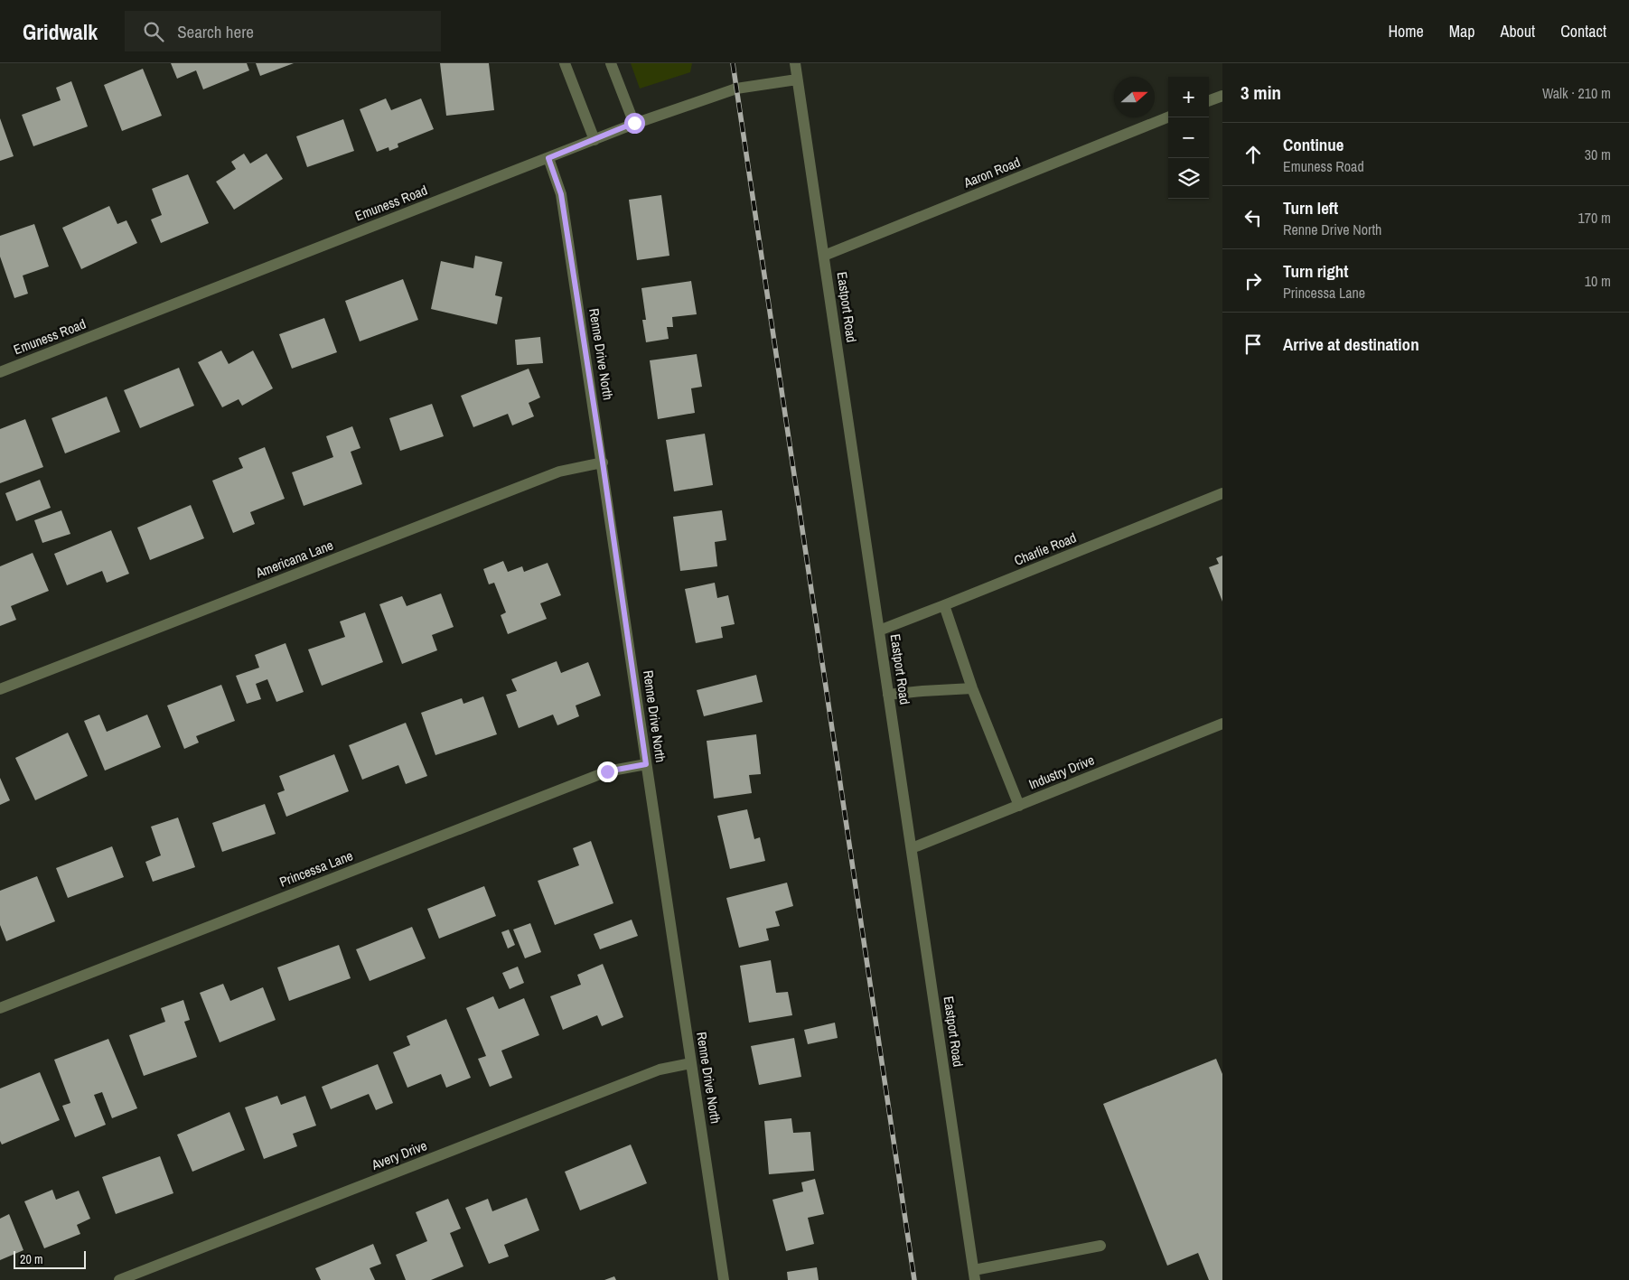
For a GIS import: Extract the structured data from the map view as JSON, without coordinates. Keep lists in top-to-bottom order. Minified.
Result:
{"streets":{"street":["Aaron Road","Emuness Road","Eastport Road","Renne Drive North","Charlie Road","Americana Lane","Industry Drive","Princessa Lane","Avery Drive"]},"crossings":[["Aaron Road","Eastport Road"],["Emuness Road","Eastport Road"],["Emuness Road","Renne Drive North"],["Eastport Road","Charlie Road"],["Eastport Road","Industry Drive"],["Renne Drive North","Americana Lane"],["Renne Drive North","Princessa Lane"],["Renne Drive North","Avery Drive"]],"scale_bar":"20 m","north":"right","page":{"header":"Gridwalk","search":"Search here","nav":["Home","Map","About","Contact"],"heading":["3 min","Walk · 210 m"],"map_buttons":["+","−"],"list":[["Continue","Emuness Road","30 m"],["Turn left","Renne Drive North","170 m"],["Turn right","Princessa Lane","10 m"],"Arrive at destination"],"scale":"20 m"}}
